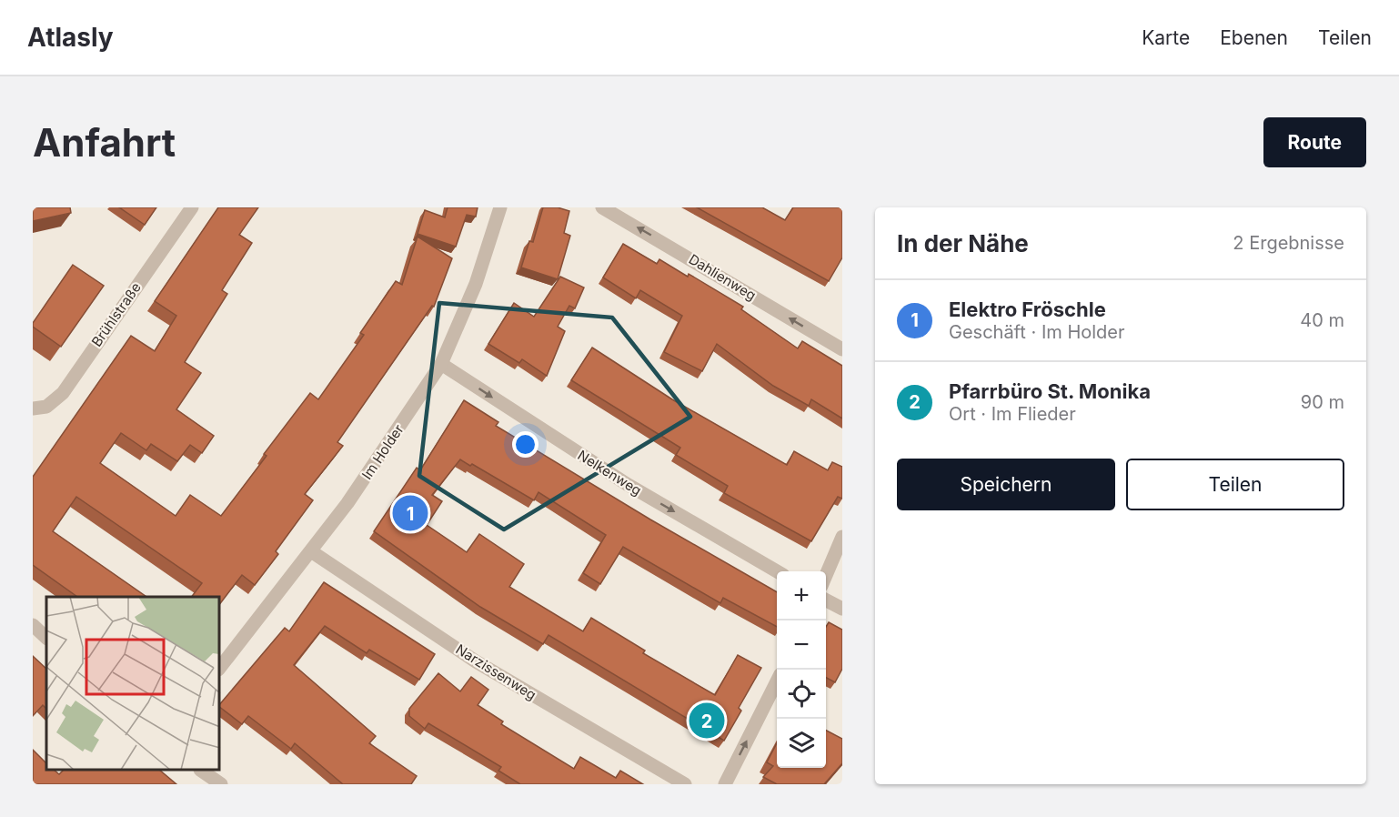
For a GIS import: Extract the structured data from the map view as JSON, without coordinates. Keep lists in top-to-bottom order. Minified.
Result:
{"streets":{"street":["Dahlienweg","Brühlstraße","Im Holder","Nelkenweg","Narzissenweg"]},"crossings":[["Im Holder","Nelkenweg"],["Im Holder","Narzissenweg"]],"one_way":["Dahlienweg","Nelkenweg"],"page":{"header":"Atlasly","nav":["Karte","Ebenen","Teilen"],"buttons":["Route",["Speichern","Teilen"]],"title":"Anfahrt","heading":["In der Nähe","2 Ergebnisse"],"list":[{"mark":"1","name":"Elektro Fröschle","note":"Geschäft · Im Holder","value":"40 m"},{"mark":"2","name":"Pfarrbüro St. Monika","note":"Ort · Im Flieder","value":"90 m"}],"pins":["1","2"],"map_buttons":["+","−"]}}
